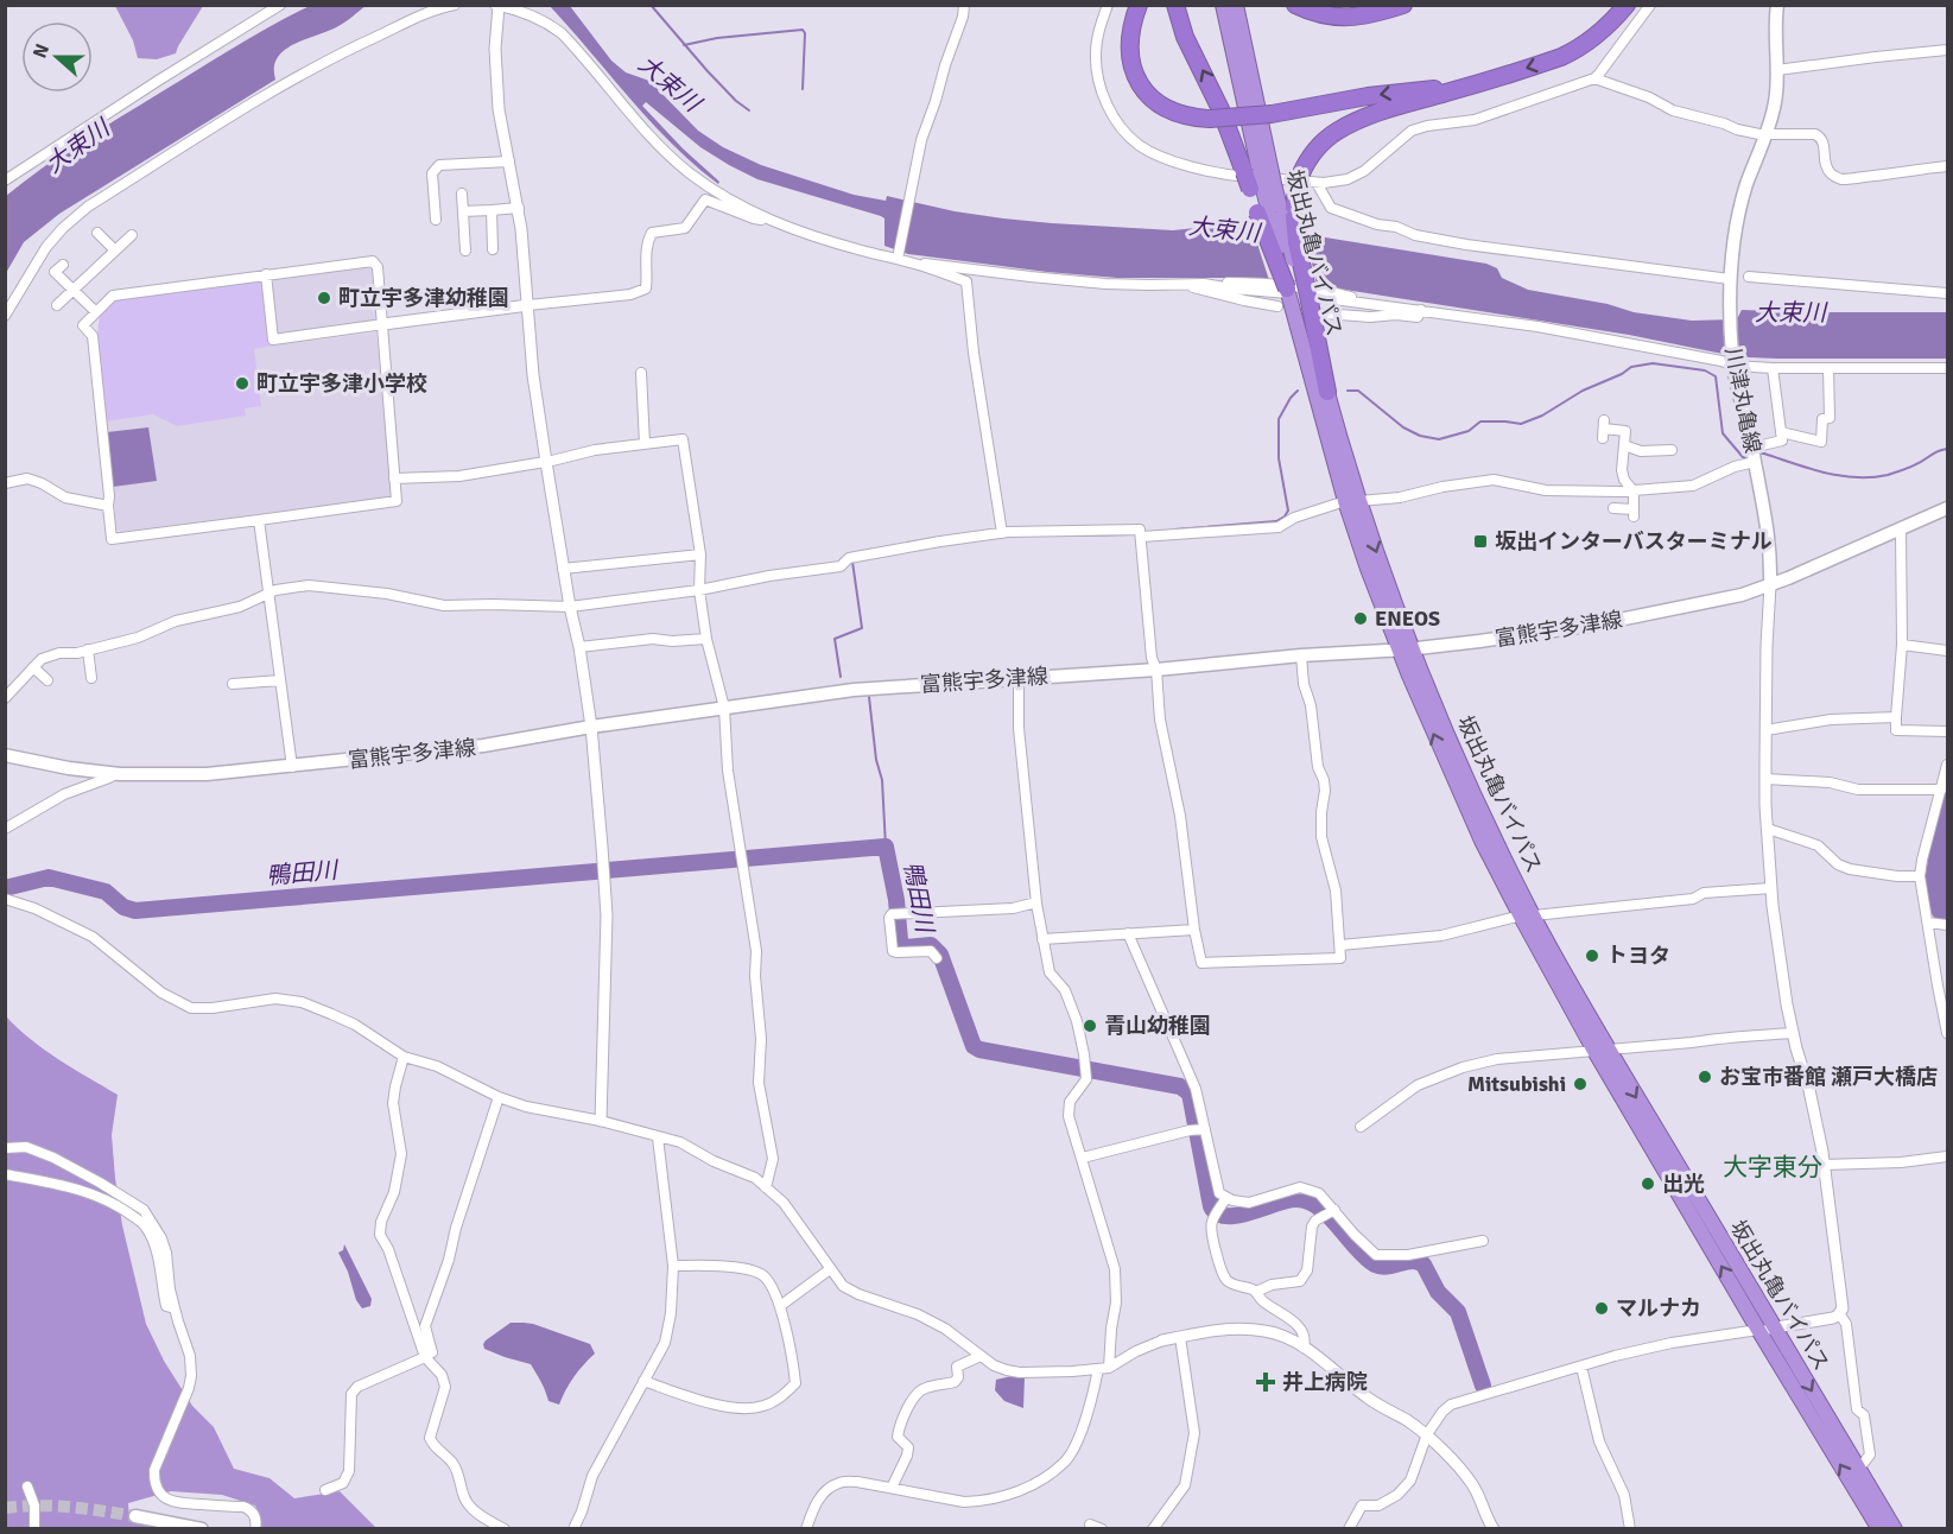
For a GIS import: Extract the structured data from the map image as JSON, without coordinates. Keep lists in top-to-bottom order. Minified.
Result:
{"streets":{"highway":["坂出丸亀バイパス"],"main road":["川津丸亀線","富熊宇多津線"]},"crossings":[["坂出丸亀バイパス","富熊宇多津線"],["川津丸亀線","富熊宇多津線"]],"districts":["大字東分"],"water":["大束川","鴨田川"],"places":{"other":["町立宇多津幼稚園","町立宇多津小学校","ENEOS","トヨタ","青山幼稚園","お宝市番館 瀬戸大橋店","Mitsubishi","出光","マルナカ"],"transit":["坂出インターバスターミナル"],"health":["井上病院"]},"north":"left"}
